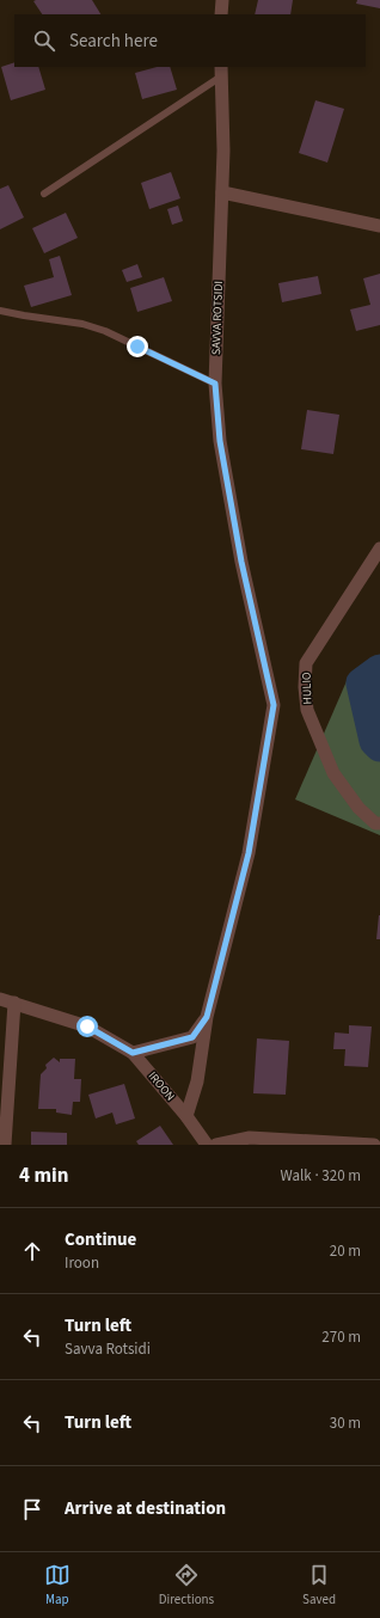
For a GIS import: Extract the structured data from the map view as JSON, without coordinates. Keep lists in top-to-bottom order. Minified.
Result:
{"streets":{"street":["SAVVA ROTSIDI","HULIO","IROON"]},"crossings":[["SAVVA ROTSIDI","IROON"]],"page":{"search":"Search here","heading":["4 min","Walk · 320 m"],"list":[["Continue","Iroon","20 m"],["Turn left","Savva Rotsidi","270 m"],["Turn left","30 m"],"Arrive at destination"],"nav":["Map","Directions","Saved"]}}
